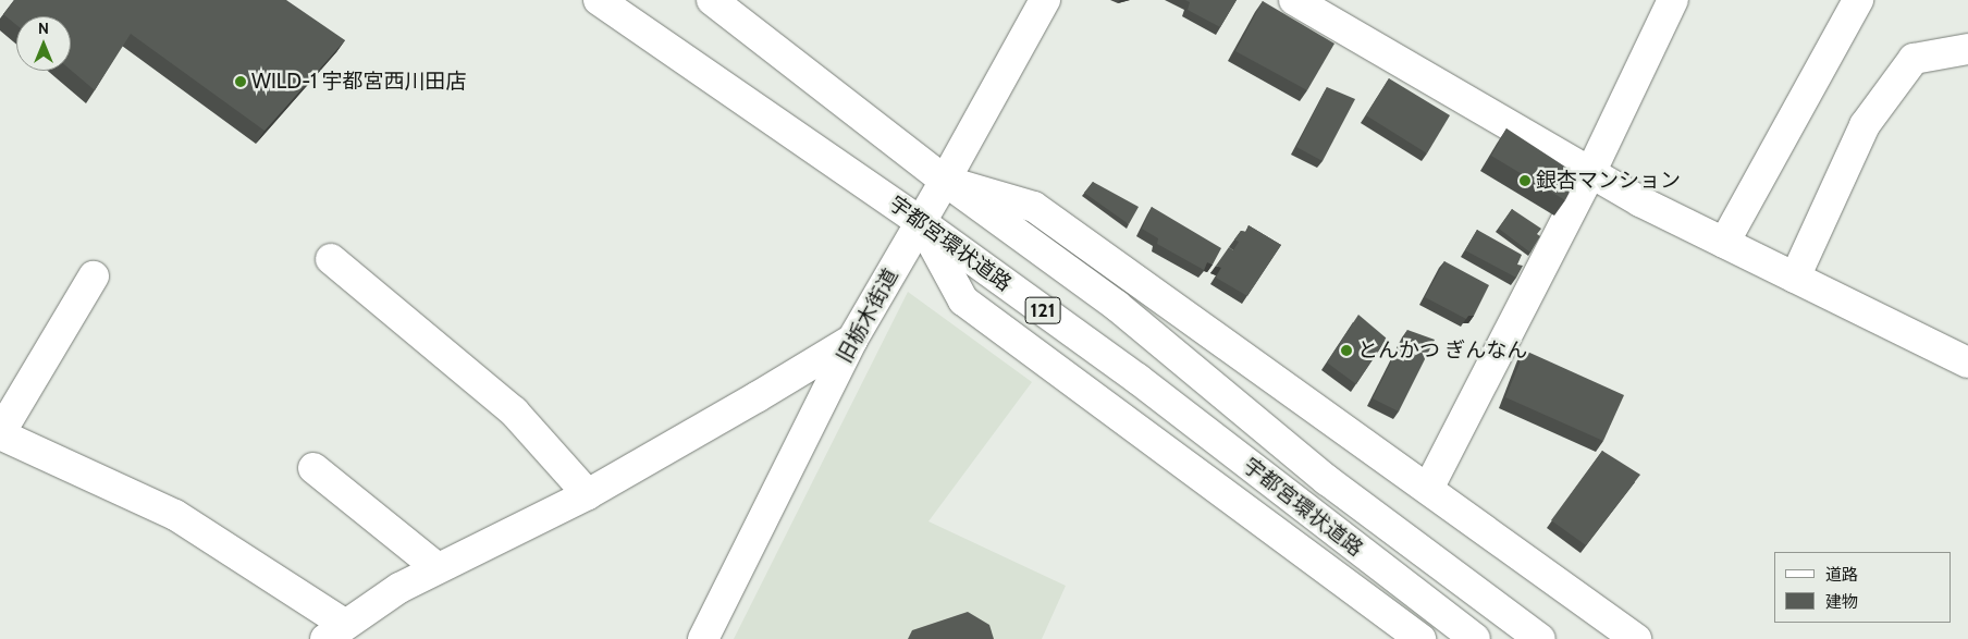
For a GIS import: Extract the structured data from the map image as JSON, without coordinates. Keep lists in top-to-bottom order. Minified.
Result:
{"streets":{"main road":["宇都宮環状道路","121","旧栃木街道"]},"crossings":[["宇都宮環状道路","旧栃木街道"]],"places":["WILD-1 宇都宮西川田店","銀杏マンション","とんかつ ぎんなん"],"legend":["道路","建物"],"north":"top"}
